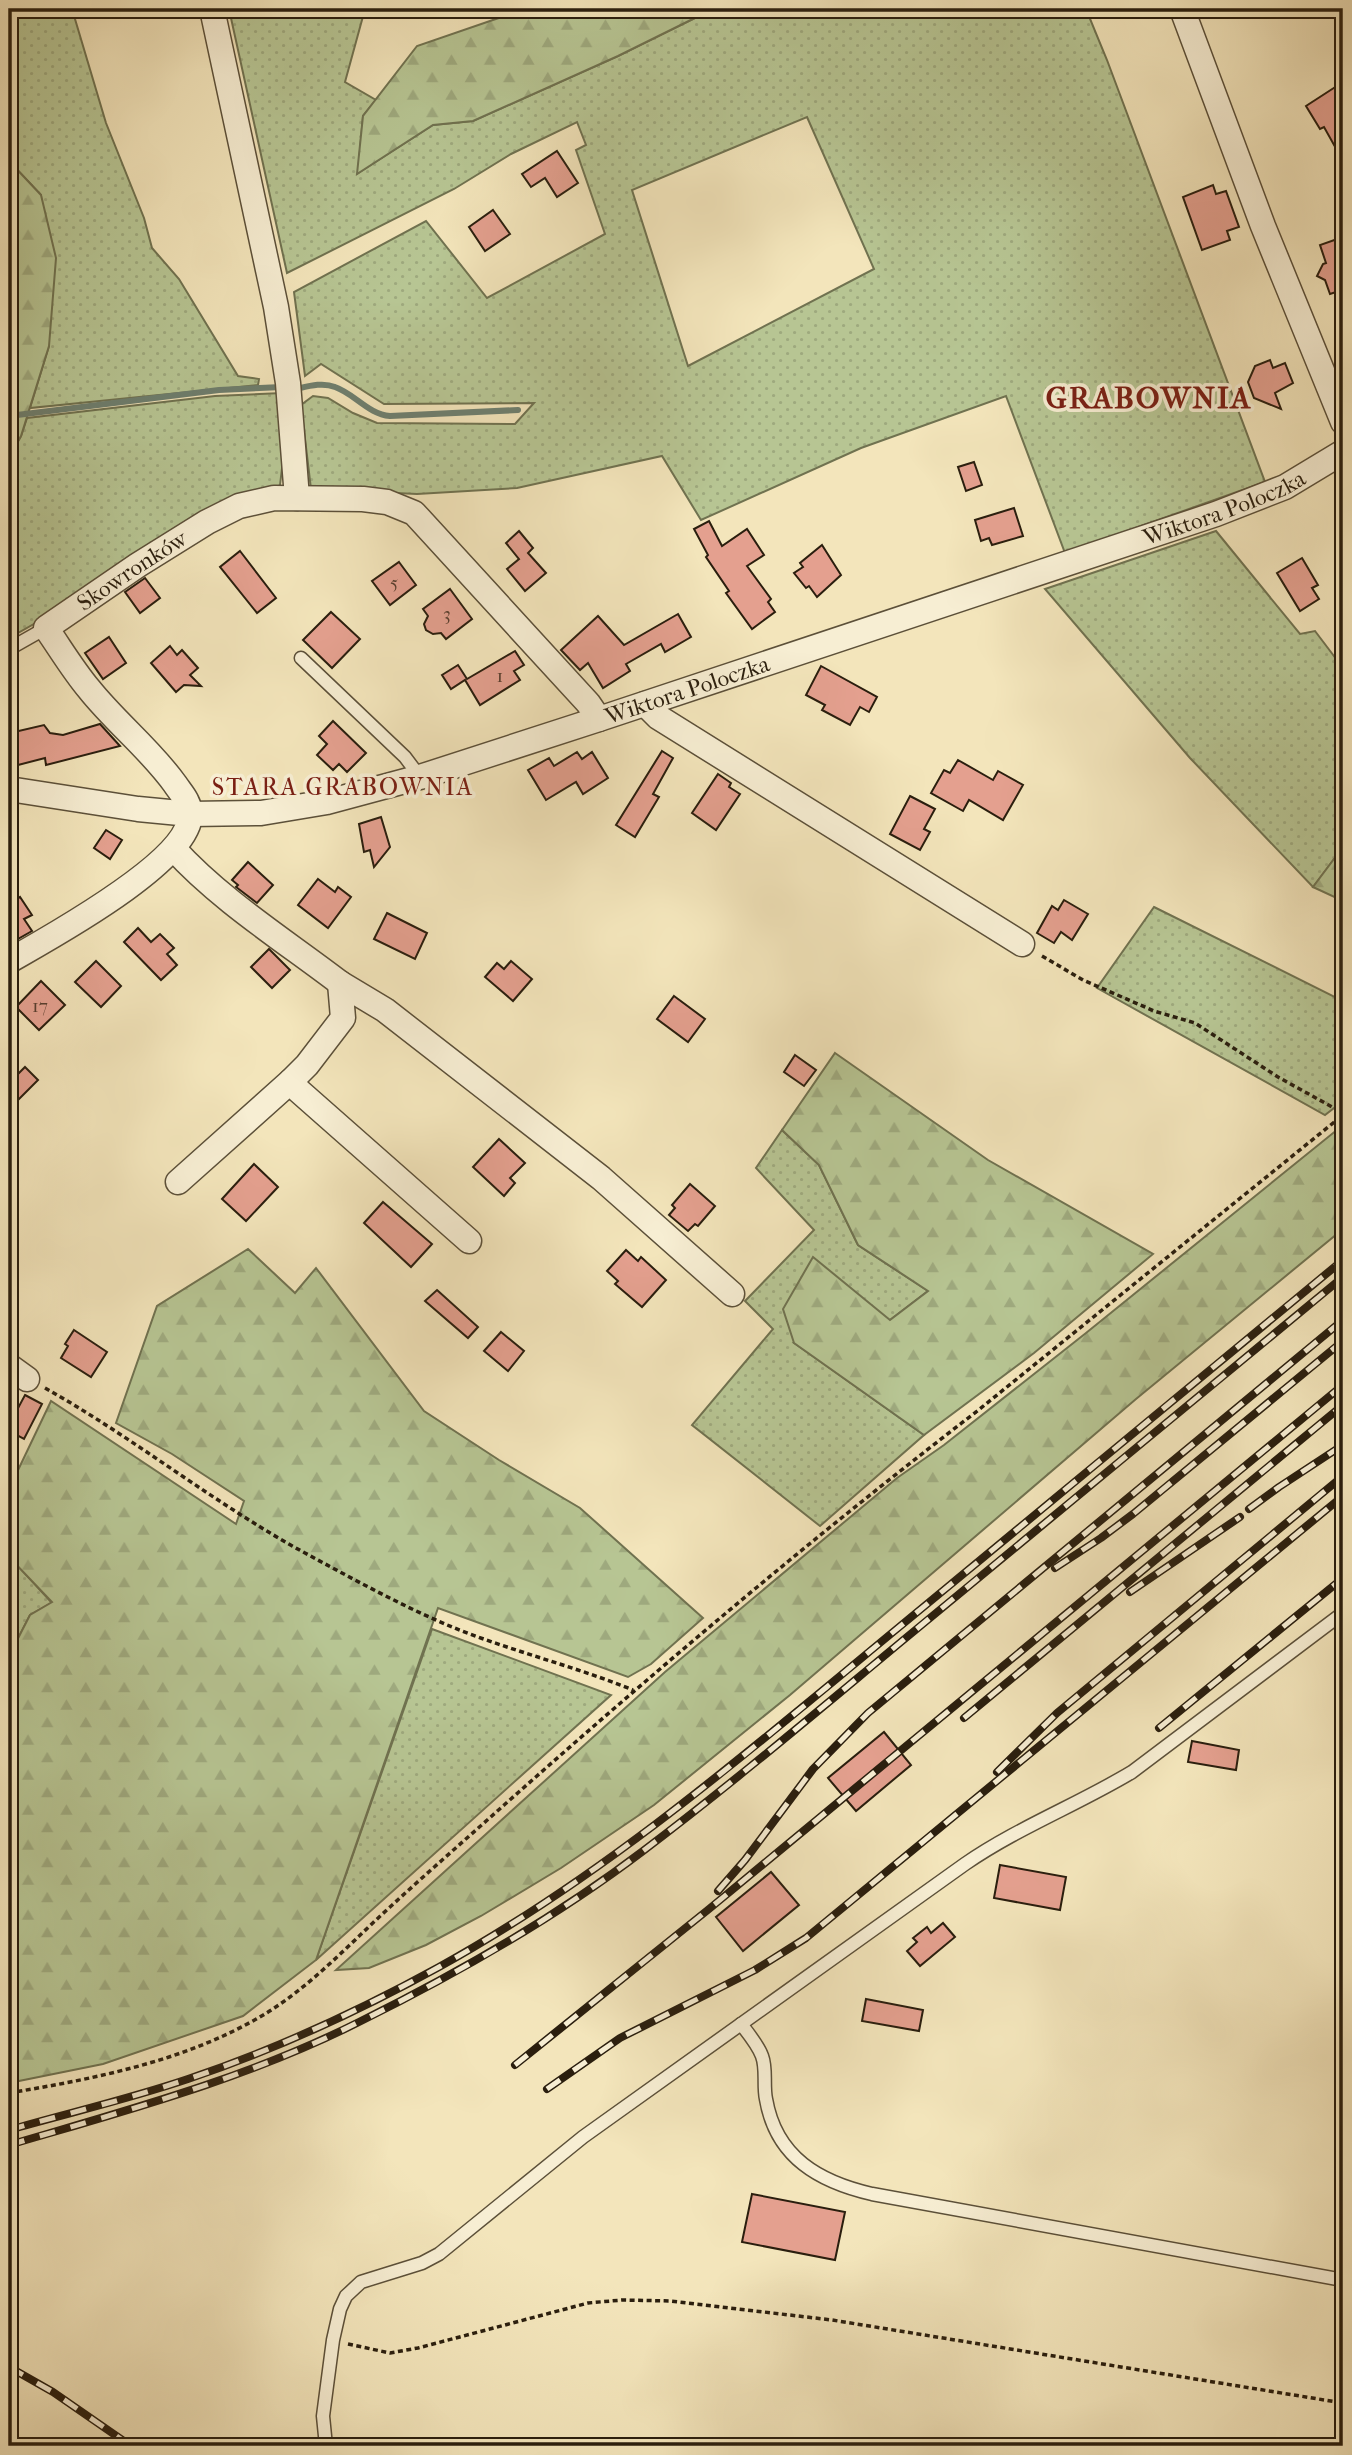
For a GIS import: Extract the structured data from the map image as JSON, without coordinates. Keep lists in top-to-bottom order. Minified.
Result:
{"streets":{"street":["Wiktora Poloczka","Skowronków"]},"crossings":[["Wiktora Poloczka","Skowronków"]],"districts":["GRABOWNIA","STARA GRABOWNIA"],"house_numbers":["5","3","1","17"]}
